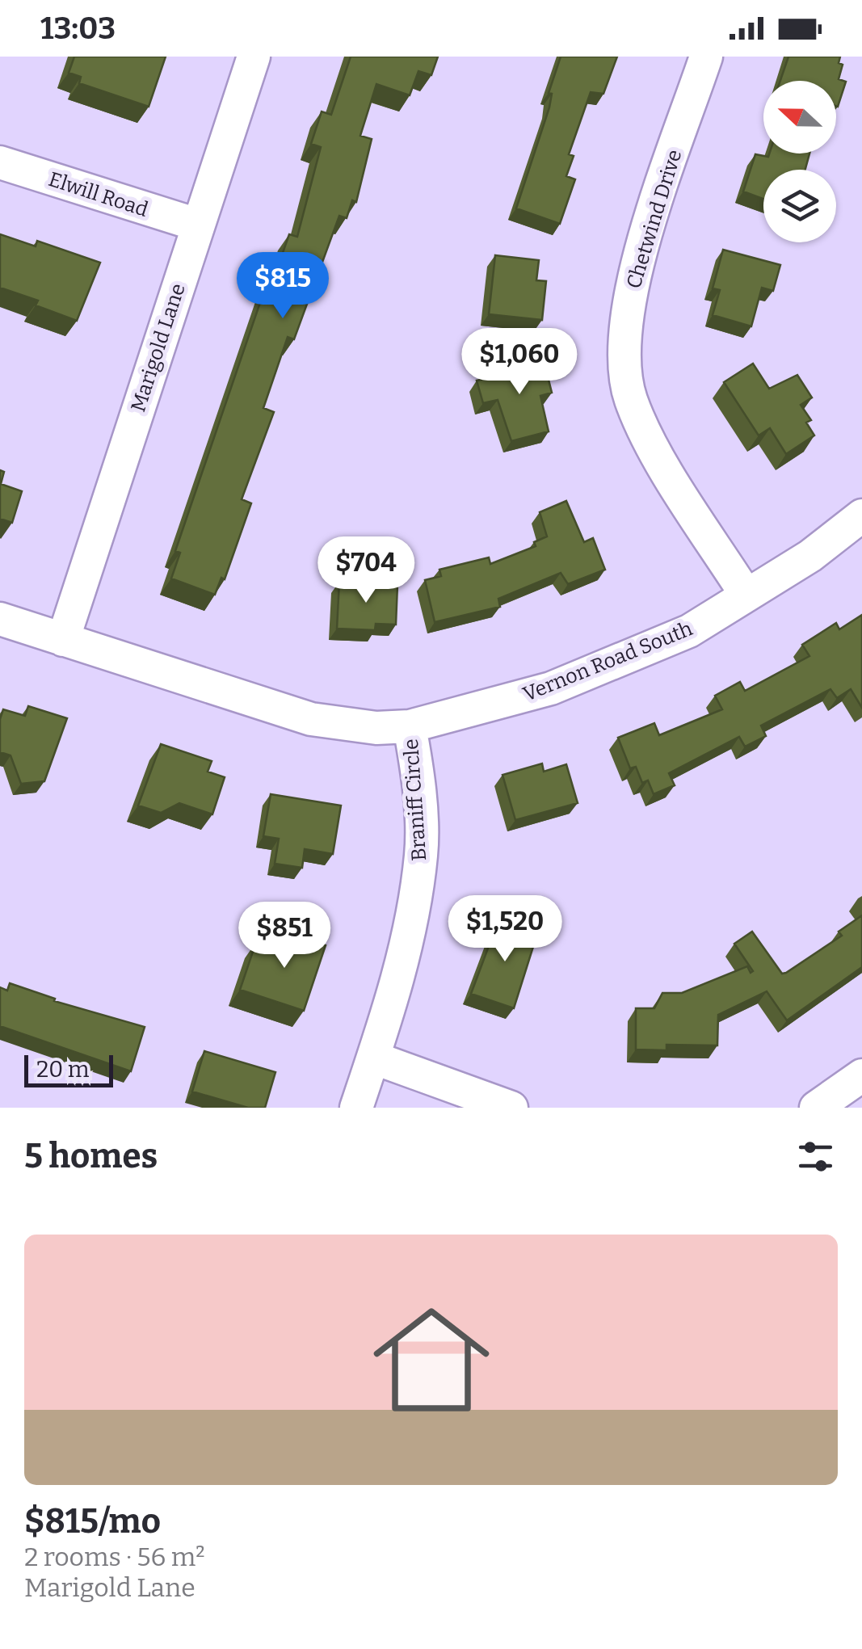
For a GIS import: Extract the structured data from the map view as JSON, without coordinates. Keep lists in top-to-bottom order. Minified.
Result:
{"streets":{"street":["Elwill Road","Chetwind Drive","Marigold Lane","Vernon Road South","Braniff Circle"]},"crossings":[["Elwill Road","Marigold Lane"],["Chetwind Drive","Vernon Road South"],["Marigold Lane","Vernon Road South"],["Vernon Road South","Braniff Circle"]],"scale_bar":"20 m","north":"left","page":{"status":"13:03","price":["$815","$1,060","$704","$1,520","$851"],"scale":"20 m","heading":"5 homes","list":[{"name":"$815/mo","note":"2 rooms · 56 m² · Marigold Lane"}]}}
